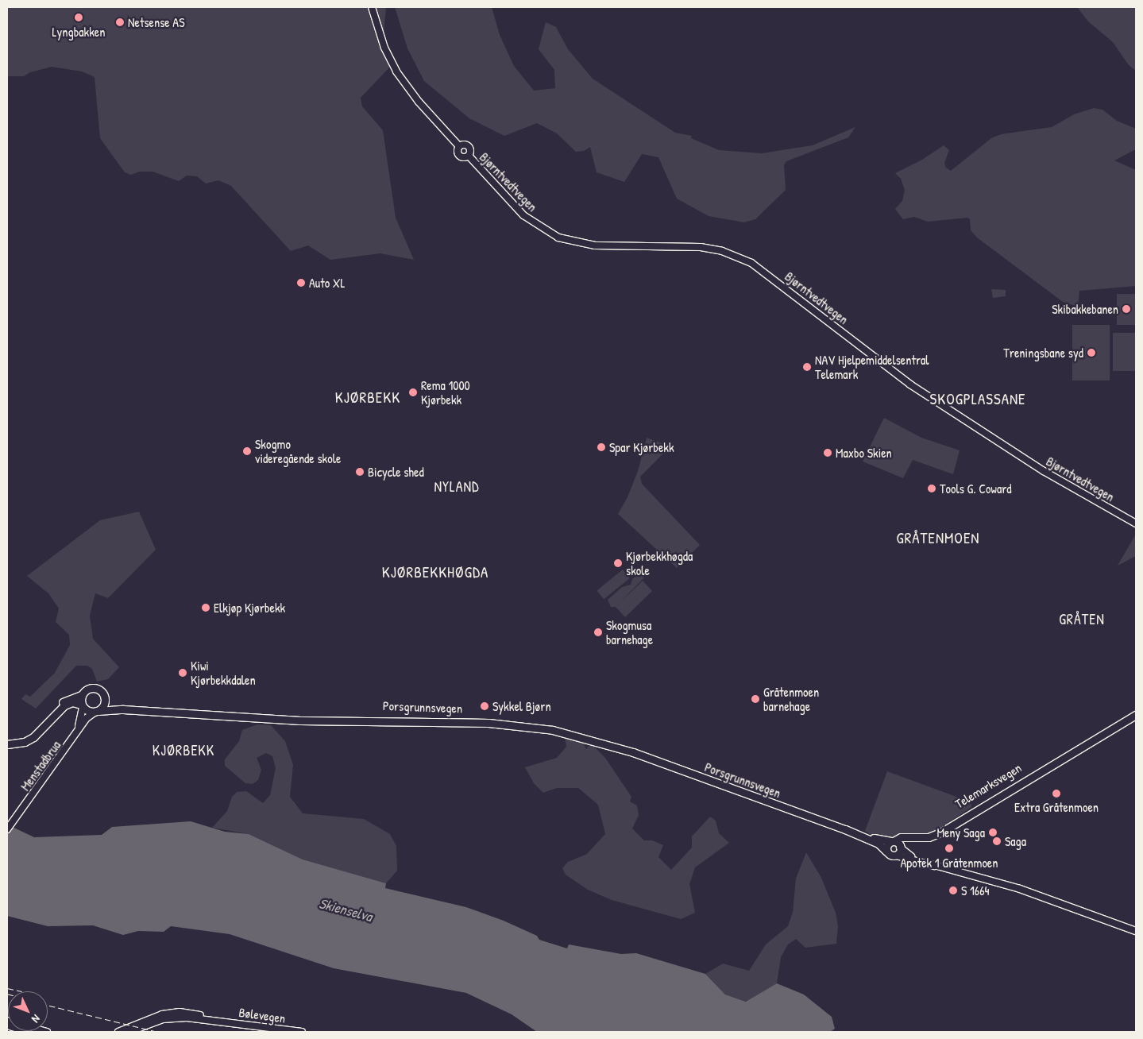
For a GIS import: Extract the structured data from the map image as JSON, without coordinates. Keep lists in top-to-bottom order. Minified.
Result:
{"streets":{"highway":["Porsgrunnsvegen","Telemarksvegen"],"main road":["Bjørntvedtvegen","Menstadbrua","Bølevegen"]},"crossings":[["Porsgrunnsvegen","Menstadbrua"],["Porsgrunnsvegen","Telemarksvegen"]],"districts":["KJØRBEKK","SKOGPLASSANE","NYLAND","GRÅTENMOEN","KJØRBEKKHØGDA","GRÅTEN","KJØRBEKK"],"water":["Skienselva"],"places":["Lyngbakken","Netsense AS","Auto XL","Skibakkebanen","Treningsbane syd","NAV Hjelpemiddelsentral Telemark","Rema 1000 Kjørbekk","Spar Kjørbekk","Skogmo videregående skole","Maxbo Skien","Bicycle shed","Tools G. Coward","Kjørbekkhøgda skole","Elkjøp Kjørbekk","Skogmusa barnehage","Kiwi Kjørbekkdalen","Gråtenmoen barnehage","Sykkel Bjørn","Extra Gråtenmoen","Meny Saga","Saga","Apotek 1 Gråtenmoen","S 1664"],"north":"bottom right"}
